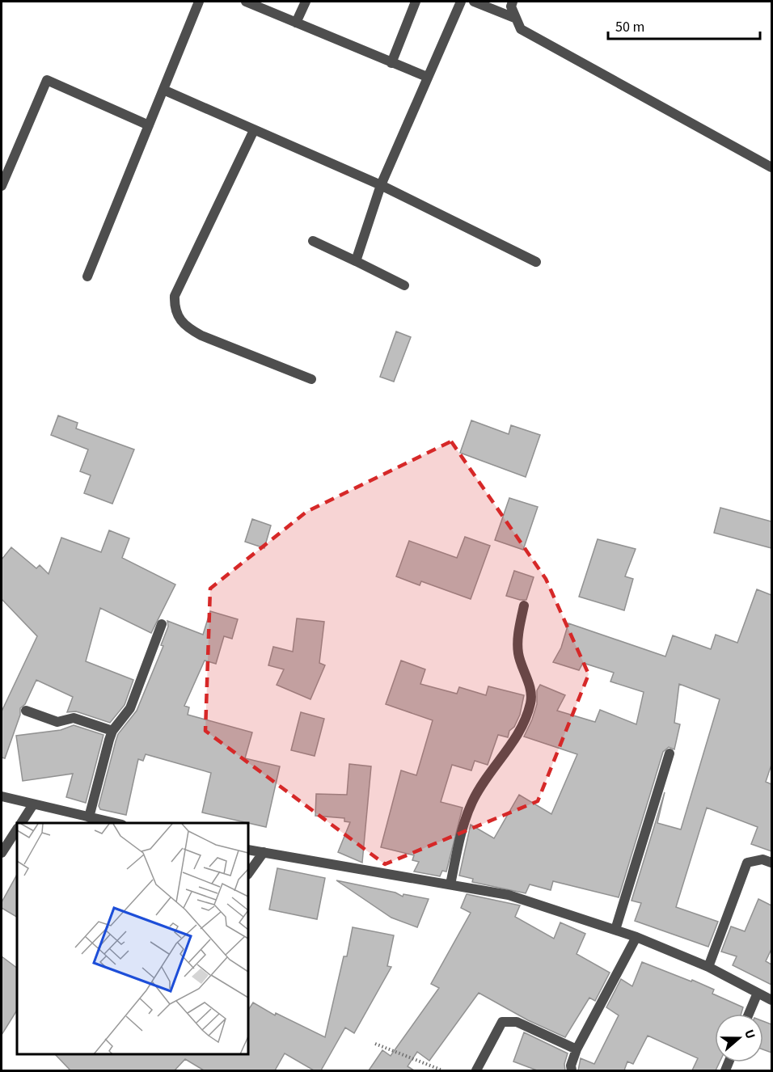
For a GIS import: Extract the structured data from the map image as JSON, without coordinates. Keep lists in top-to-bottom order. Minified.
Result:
{"scale_bar":"50 m","north":"right"}
